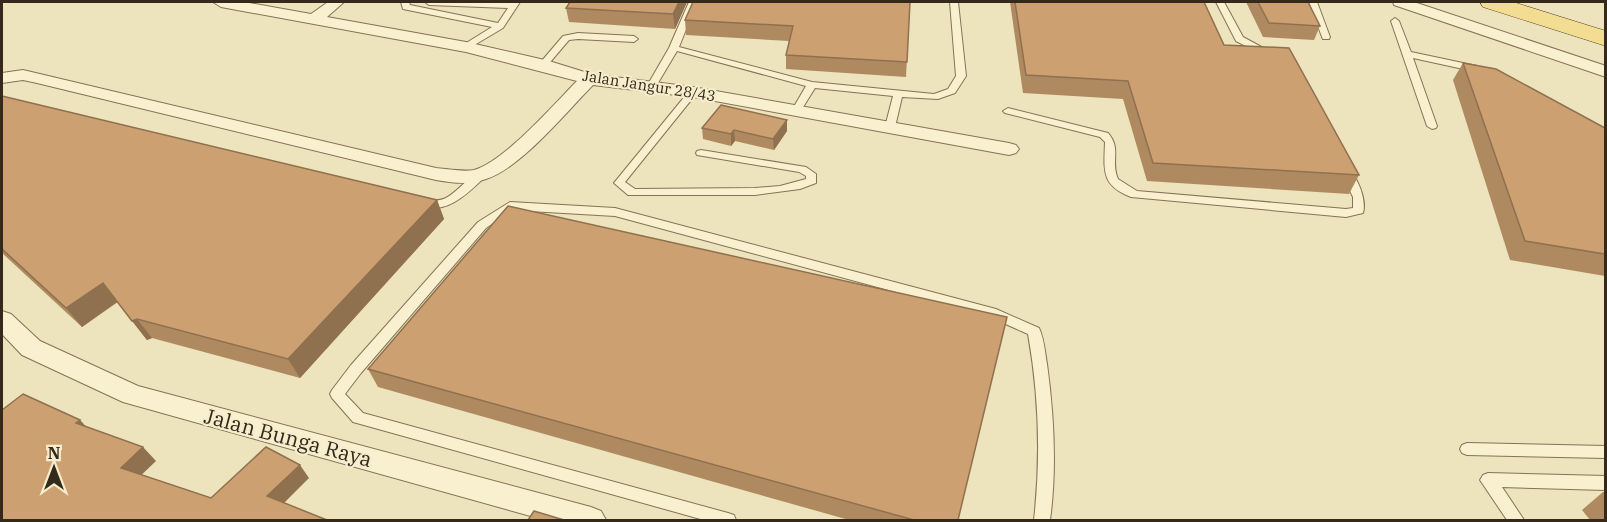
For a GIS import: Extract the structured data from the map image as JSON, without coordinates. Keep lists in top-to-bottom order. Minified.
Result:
{"streets":{"street":["Jalan Jangur 28/43","Jalan Bunga Raya"]},"north":"top"}
